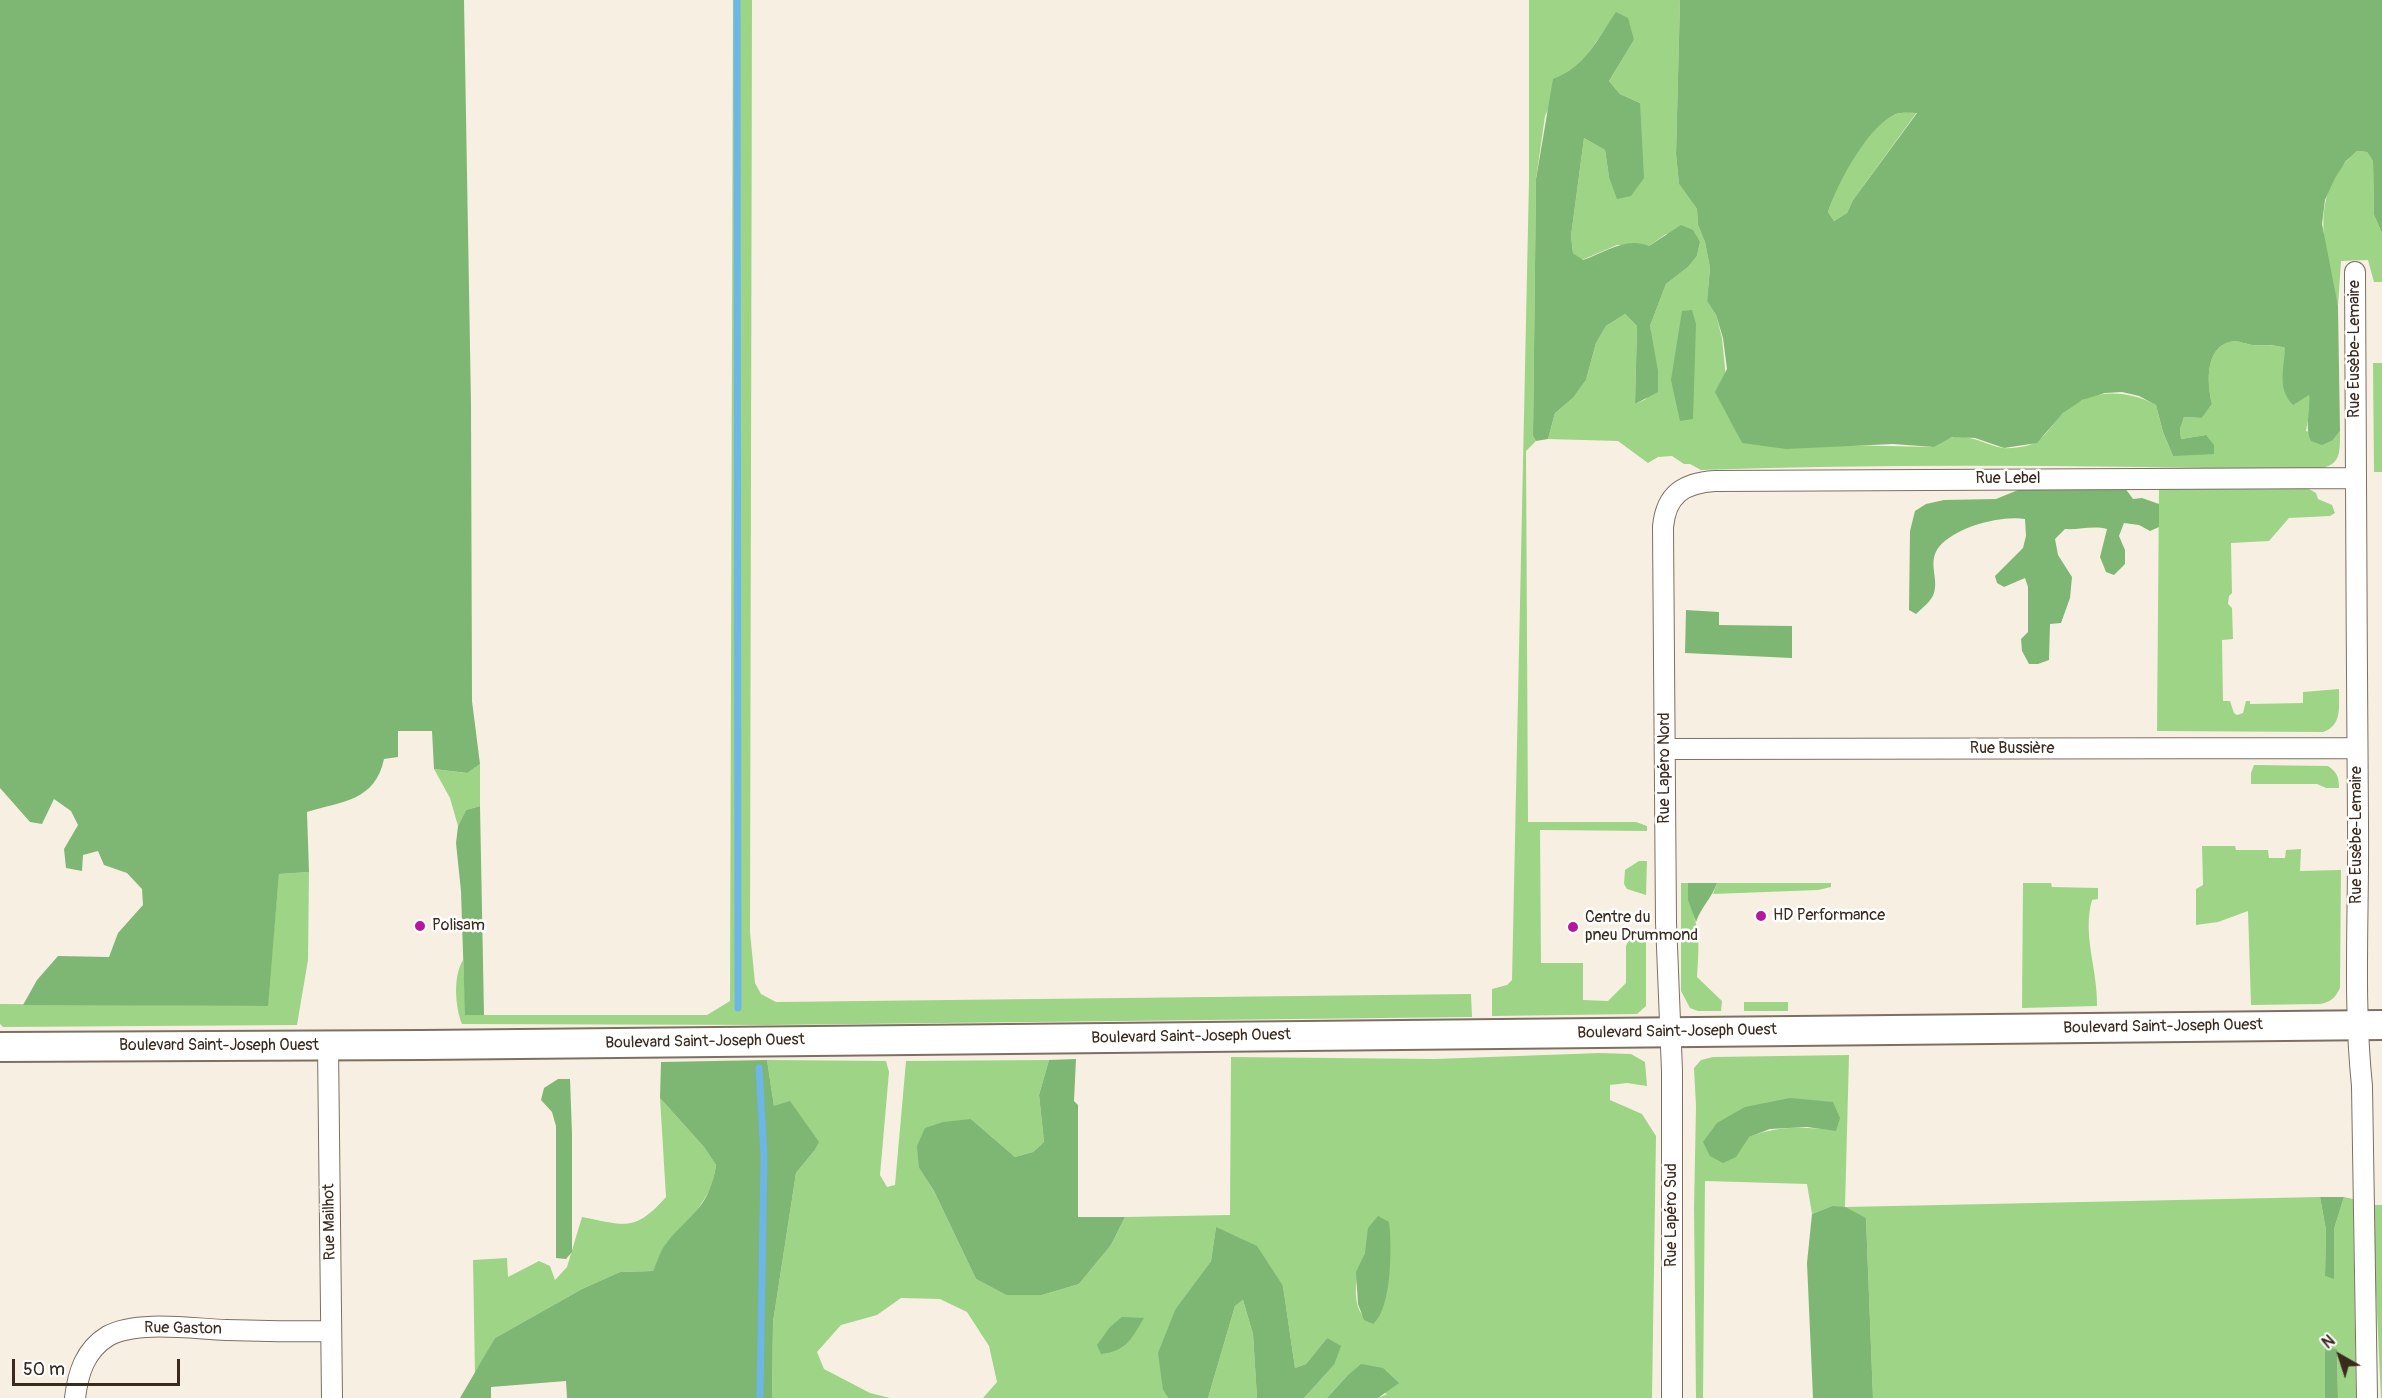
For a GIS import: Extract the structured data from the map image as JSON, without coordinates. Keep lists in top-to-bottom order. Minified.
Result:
{"streets":{"street":["Rue Eusèbe-Lemaire","Rue Lebel","Rue Bussière","Rue Lapéro Nord","Boulevard Saint-Joseph Ouest","Rue Lapéro Sud","Rue Mailhot","Rue Gaston"]},"crossings":[["Rue Eusèbe-Lemaire","Rue Lebel"],["Rue Eusèbe-Lemaire","Rue Bussière"],["Rue Eusèbe-Lemaire","Boulevard Saint-Joseph Ouest"],["Rue Lebel","Rue Lapéro Nord"],["Rue Bussière","Rue Lapéro Nord"],["Rue Lapéro Nord","Boulevard Saint-Joseph Ouest"],["Rue Lapéro Nord","Rue Lapéro Sud"],["Boulevard Saint-Joseph Ouest","Rue Lapéro Sud"],["Boulevard Saint-Joseph Ouest","Rue Mailhot"],["Rue Mailhot","Rue Gaston"]],"places":["HD Performance","Polisam","Centre du pneu Drummond"],"scale_bar":"50 m","north":"top left"}
